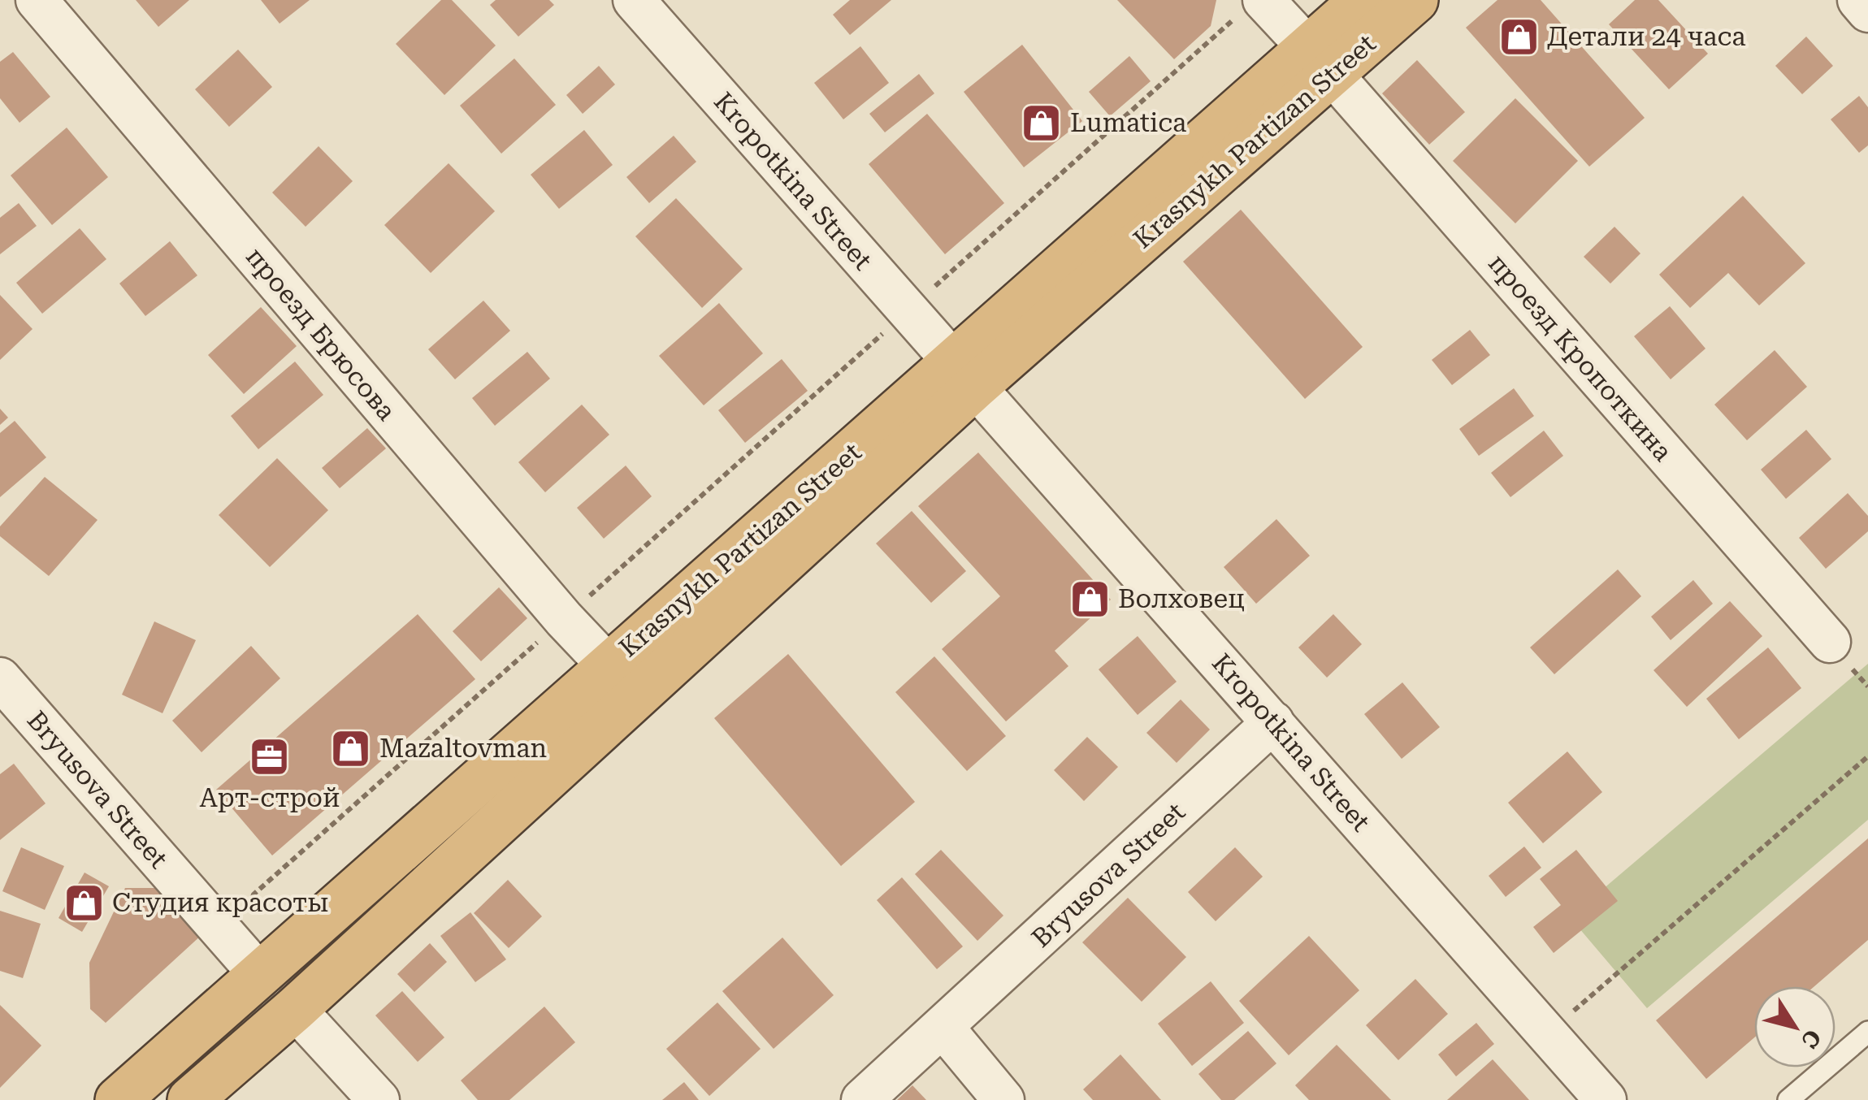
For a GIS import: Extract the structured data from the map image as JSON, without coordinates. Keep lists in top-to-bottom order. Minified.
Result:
{"streets":{"highway":["Krasnykh Partizan Street"],"street":["Kropotkina Street","проезд Брюсова","проезд Кропоткина","Bryusova Street"]},"crossings":[["Krasnykh Partizan Street","Kropotkina Street"],["Krasnykh Partizan Street","проезд Брюсова"],["Krasnykh Partizan Street","проезд Кропоткина"],["Krasnykh Partizan Street","Bryusova Street"],["Kropotkina Street","Bryusova Street"]],"places":{"shop":["Детали 24 часа","Lumatica","Волховец","Mazaltovman","Студия красоты"],"office":["Арт-строй"]},"north":"bottom right"}
